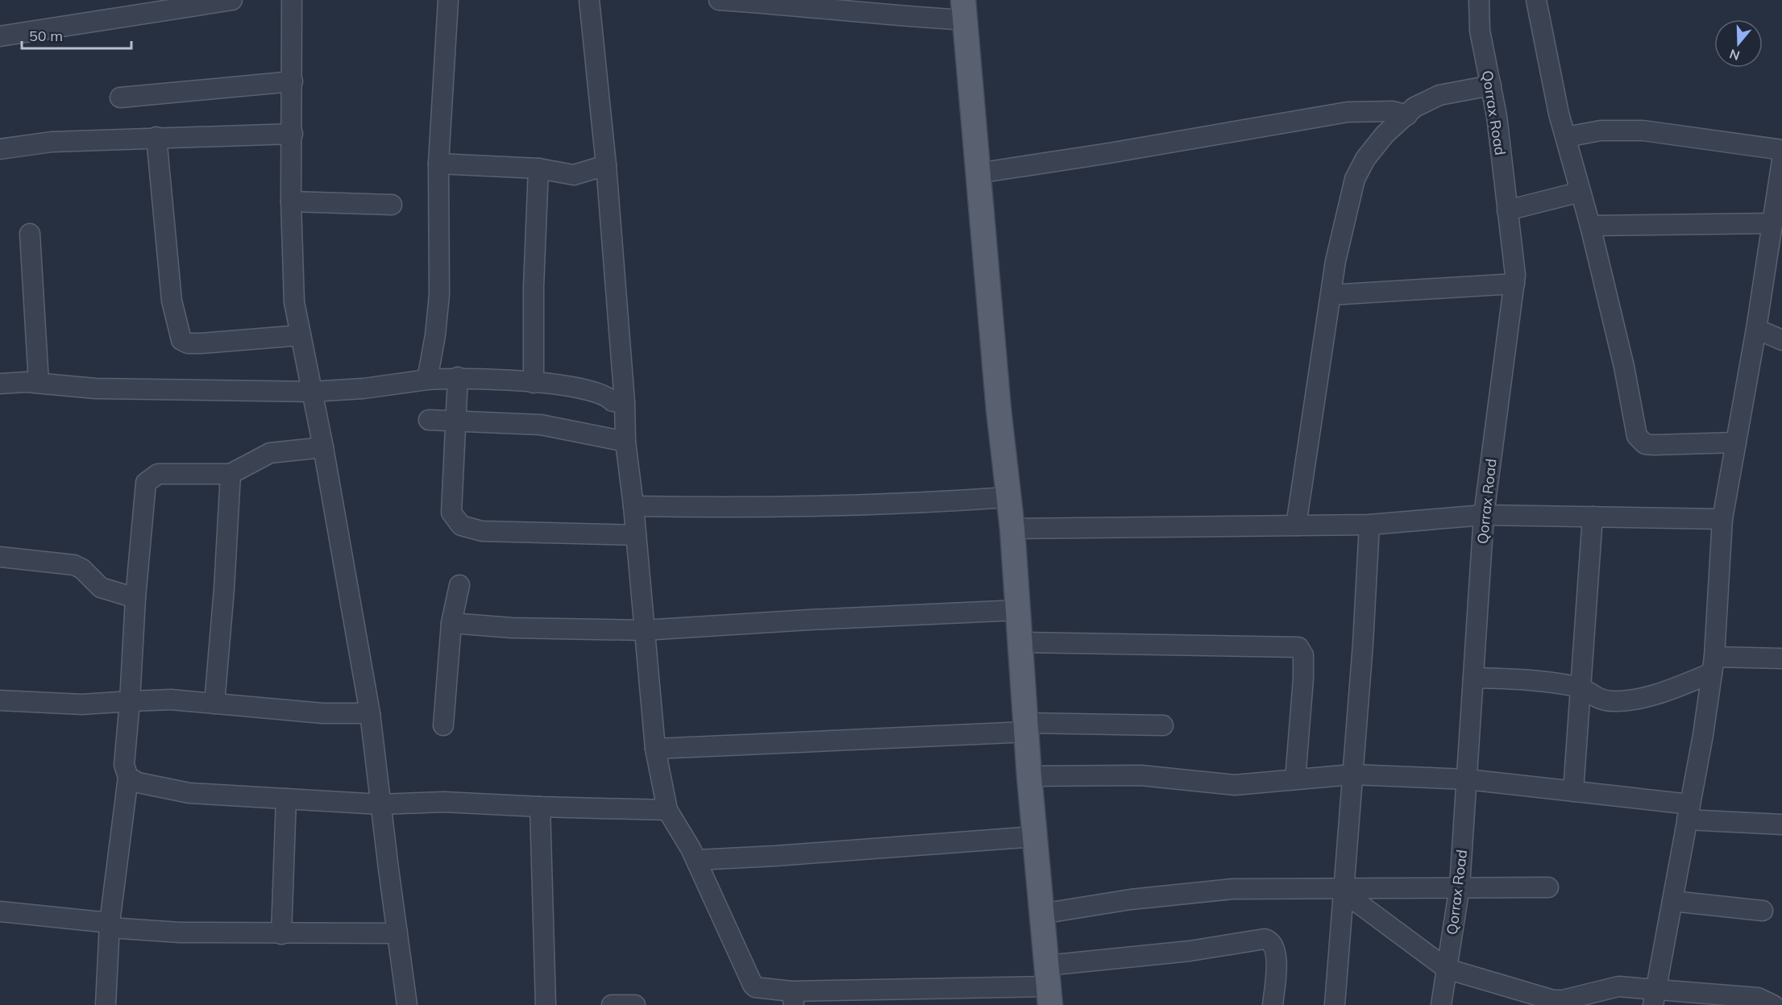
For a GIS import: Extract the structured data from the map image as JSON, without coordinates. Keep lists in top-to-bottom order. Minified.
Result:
{"streets":{"street":["Qorrax Road"]},"scale_bar":"50 m","north":"bottom"}
